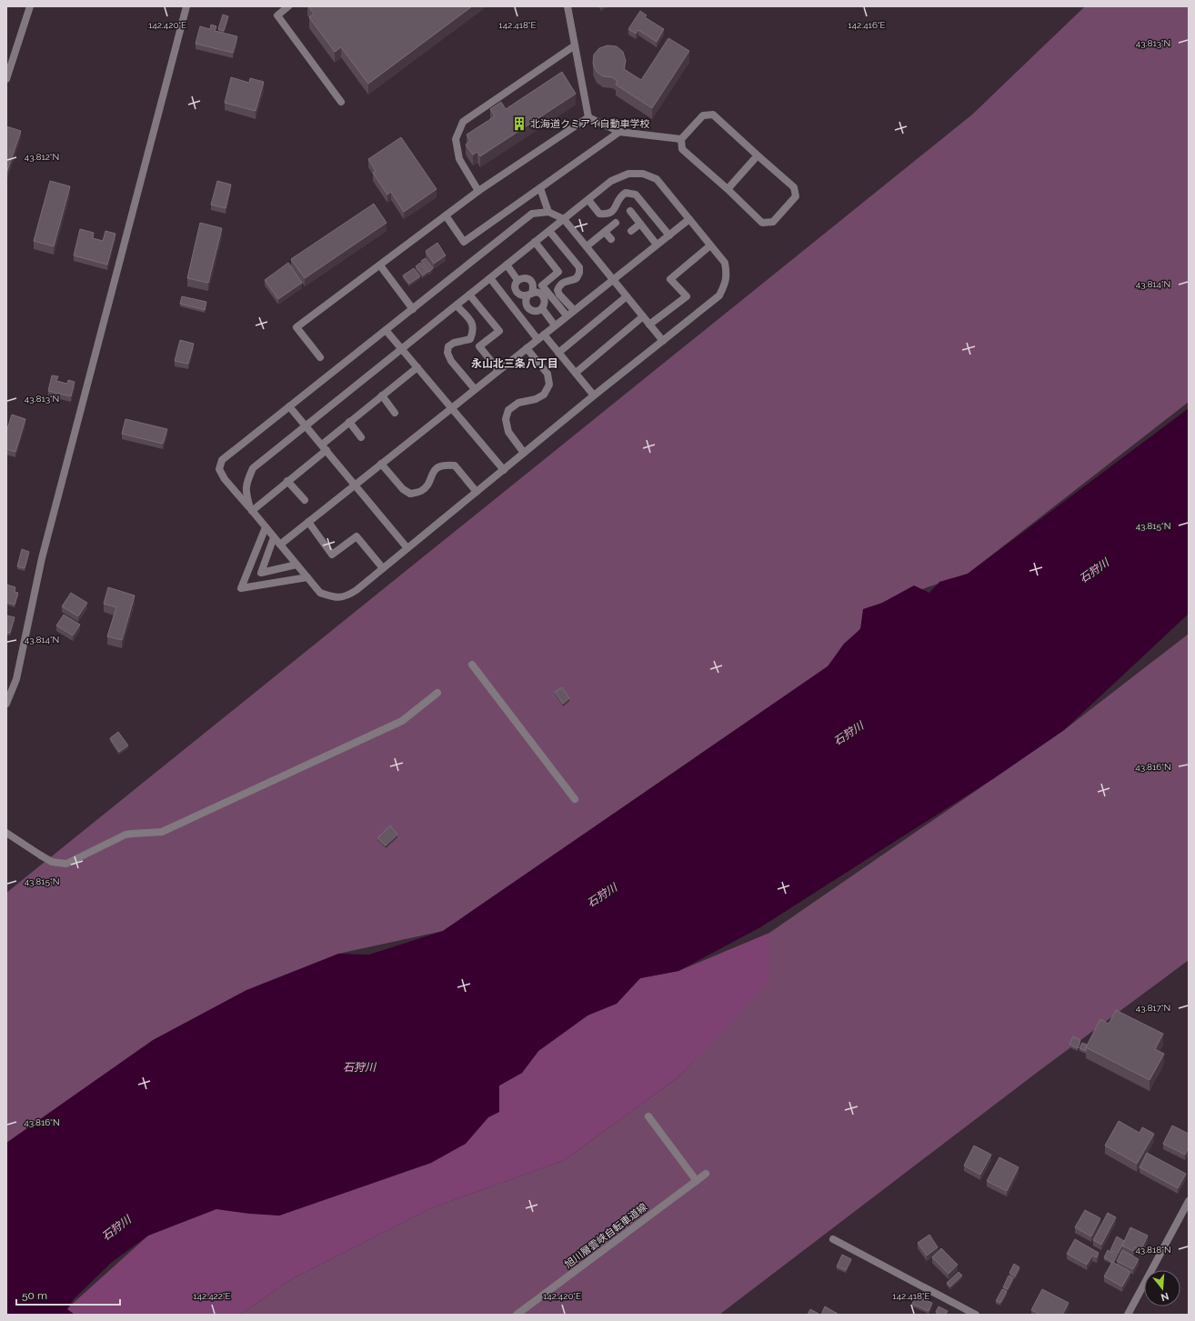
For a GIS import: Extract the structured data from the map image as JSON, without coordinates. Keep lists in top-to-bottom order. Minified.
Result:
{"streets":{"street":["旭川層雲峡自転車道線"]},"districts":["永山北三条八丁目"],"water":["石狩川"],"places":{"building":["北海道クミアイ自動車学校"]},"scale_bar":"50 m","north":"bottom","coordinates":["142.420°E","142.418°E","142.416°E","43.813°N","43.812°N","43.814°N","43.815°N","43.816°N","43.817°N","43.818°N","142.422°E"]}
